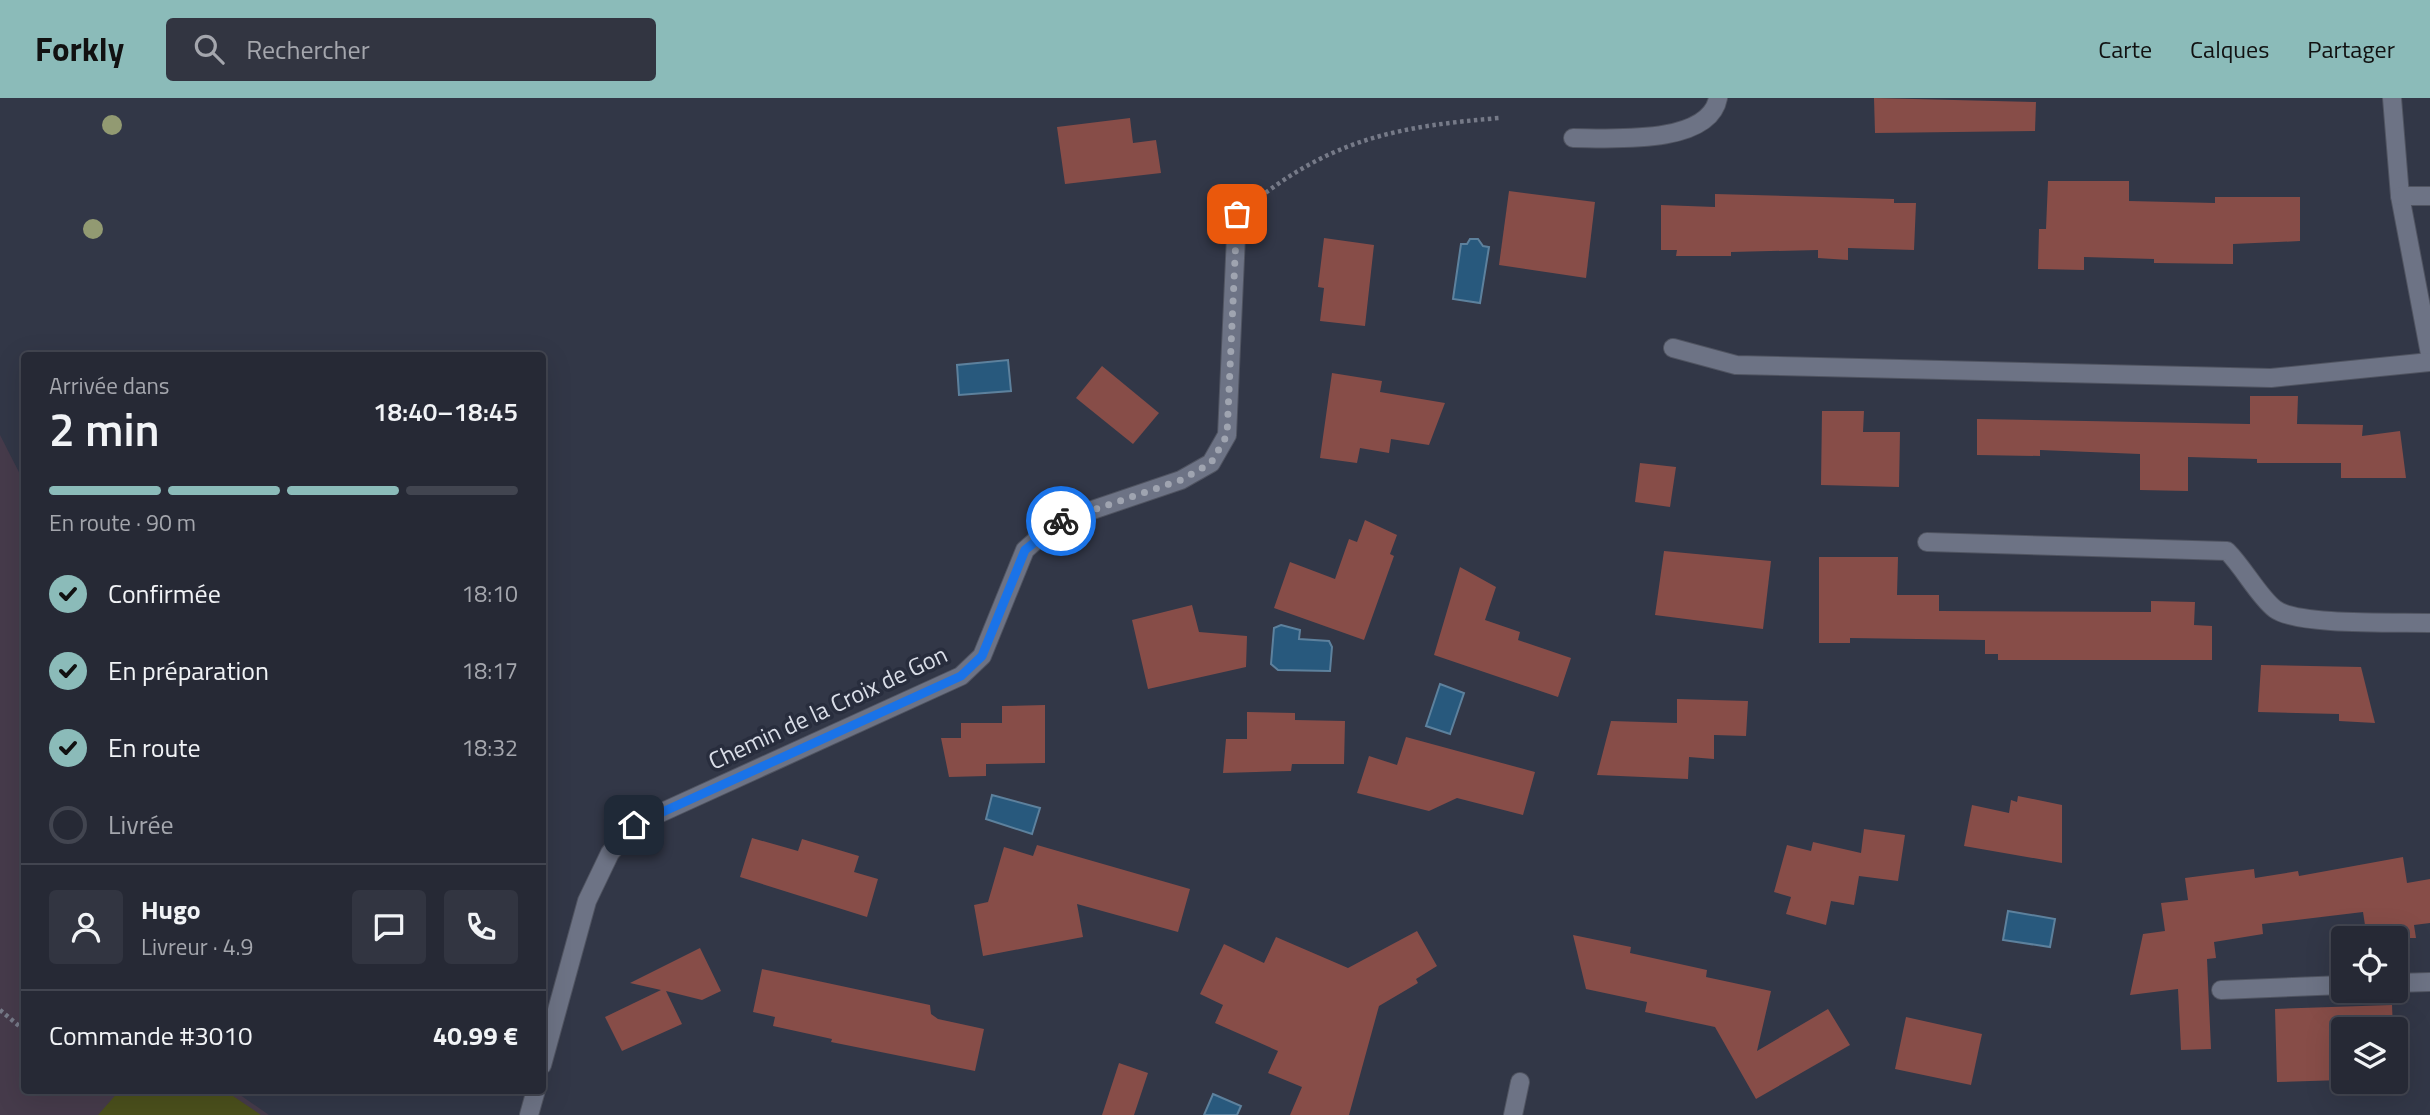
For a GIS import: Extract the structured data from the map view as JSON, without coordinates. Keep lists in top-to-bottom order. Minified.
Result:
{"streets":{"street":["Chemin de la Croix de Gon"]},"page":{"header":"Forkly","search":"Rechercher","nav":["Carte","Calques","Partager"],"heading":["2 min","Arrivée dans","18:40–18:45"],"panel":["Hugo","Livreur · 4.9","Commande #3010","40.99 €"],"bar":"En route · 90 m","list":[["Confirmée","18:10"],["En préparation","18:17"],["En route","18:32"],"Livrée"]}}
